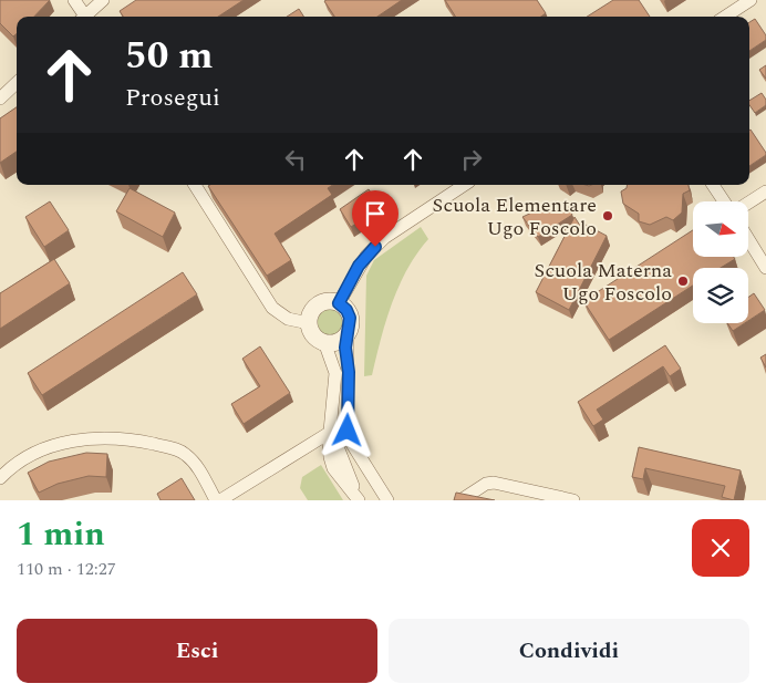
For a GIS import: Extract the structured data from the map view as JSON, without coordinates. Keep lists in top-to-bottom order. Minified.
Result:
{"places":["Scuola Elementare Ugo Foscolo","Scuola Materna Ugo Foscolo"],"north":"right","page":{"turn":["50 m","Prosegui"],"heading":["1 min","110 m · 12:27"],"buttons":["Esci","Condividi"]}}
